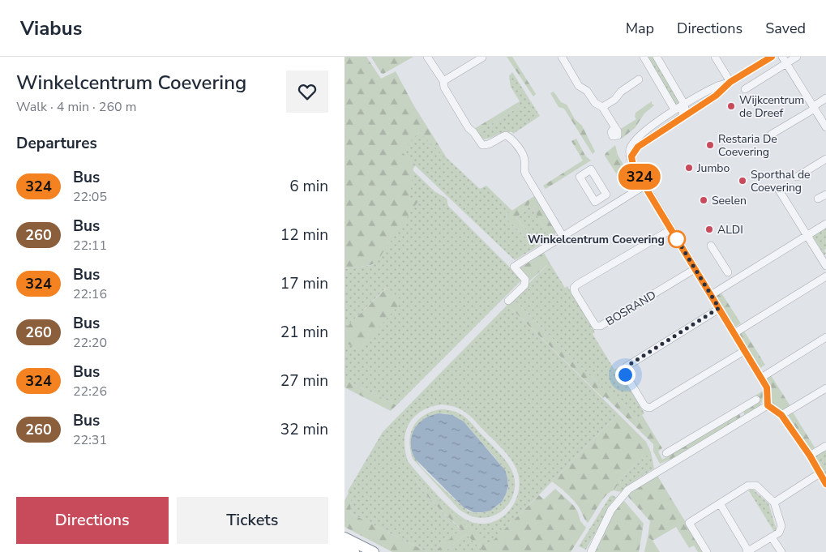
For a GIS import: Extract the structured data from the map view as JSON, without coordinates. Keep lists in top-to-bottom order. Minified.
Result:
{"streets":{"street":["BOSRAND"]},"places":["Wijkcentrum de Dreef","Restaria De Coevering","Jumbo","Sporthal de Coevering","Seelen","ALDI","Winkelcentrum Coevering"],"lines":["bus line 324"],"page":{"header":"Viabus","nav":["Map","Directions","Saved"],"heading":[["Winkelcentrum Coevering","Walk · 4 min · 260 m"],"Departures"],"on_map":"324","list":[{"mark":"324","name":"Bus","note":"22:05","value":"6 min"},{"mark":"260","name":"Bus","note":"22:11","value":"12 min"},{"mark":"324","name":"Bus","note":"22:16","value":"17 min"},{"mark":"260","name":"Bus","note":"22:20","value":"21 min"},{"mark":"324","name":"Bus","note":"22:26","value":"27 min"},{"mark":"260","name":"Bus","note":"22:31","value":"32 min"}],"buttons":["Directions","Tickets"]}}
